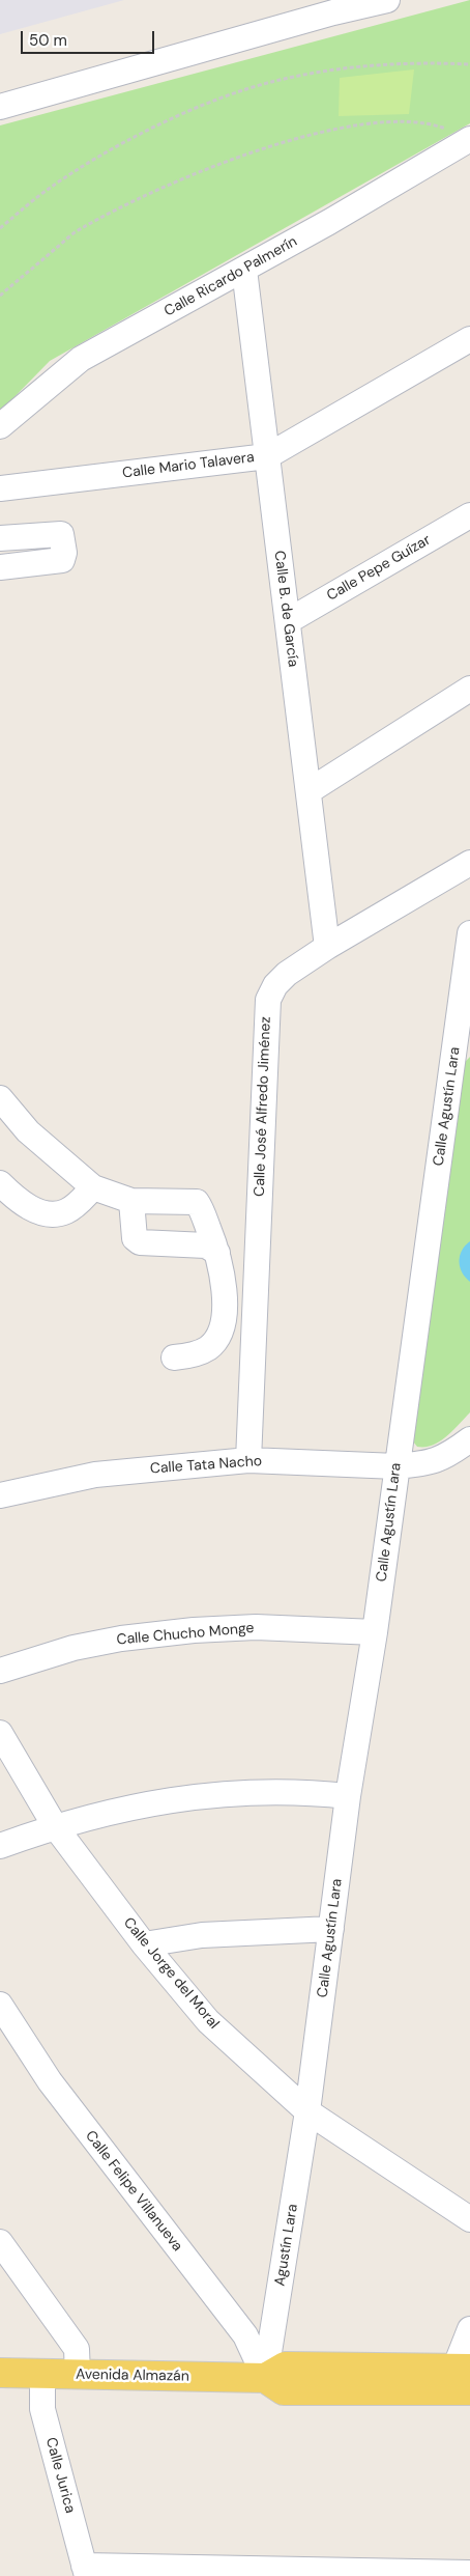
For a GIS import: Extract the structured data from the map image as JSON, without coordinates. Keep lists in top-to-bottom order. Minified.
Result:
{"streets":{"main road":["Avenida Almazán"],"street":["Calle Ricardo Palmerín","Calle Mario Talavera","Calle Pepe Guízar","Calle B. de García","Calle José Alfredo Jiménez","Calle Agustín Lara","Calle Tata Nacho","Calle Chucho Monge","Calle Jorge del Moral","Calle Felipe Villanueva","Agustín Lara","Calle Jurica"]},"crossings":[["Calle Ricardo Palmerín","Calle B. de García"],["Calle Mario Talavera","Calle B. de García"],["Calle Pepe Guízar","Calle B. de García"],["Calle B. de García","Calle José Alfredo Jiménez"],["Calle José Alfredo Jiménez","Calle Tata Nacho"],["Calle Agustín Lara","Calle Tata Nacho"],["Calle Agustín Lara","Calle Chucho Monge"],["Calle Agustín Lara","Calle Jorge del Moral"],["Calle Agustín Lara","Agustín Lara"],["Calle Jorge del Moral","Agustín Lara"],["Calle Felipe Villanueva","Agustín Lara"],["Calle Felipe Villanueva","Avenida Almazán"],["Agustín Lara","Avenida Almazán"],["Avenida Almazán","Calle Jurica"]],"scale_bar":"50 m"}
